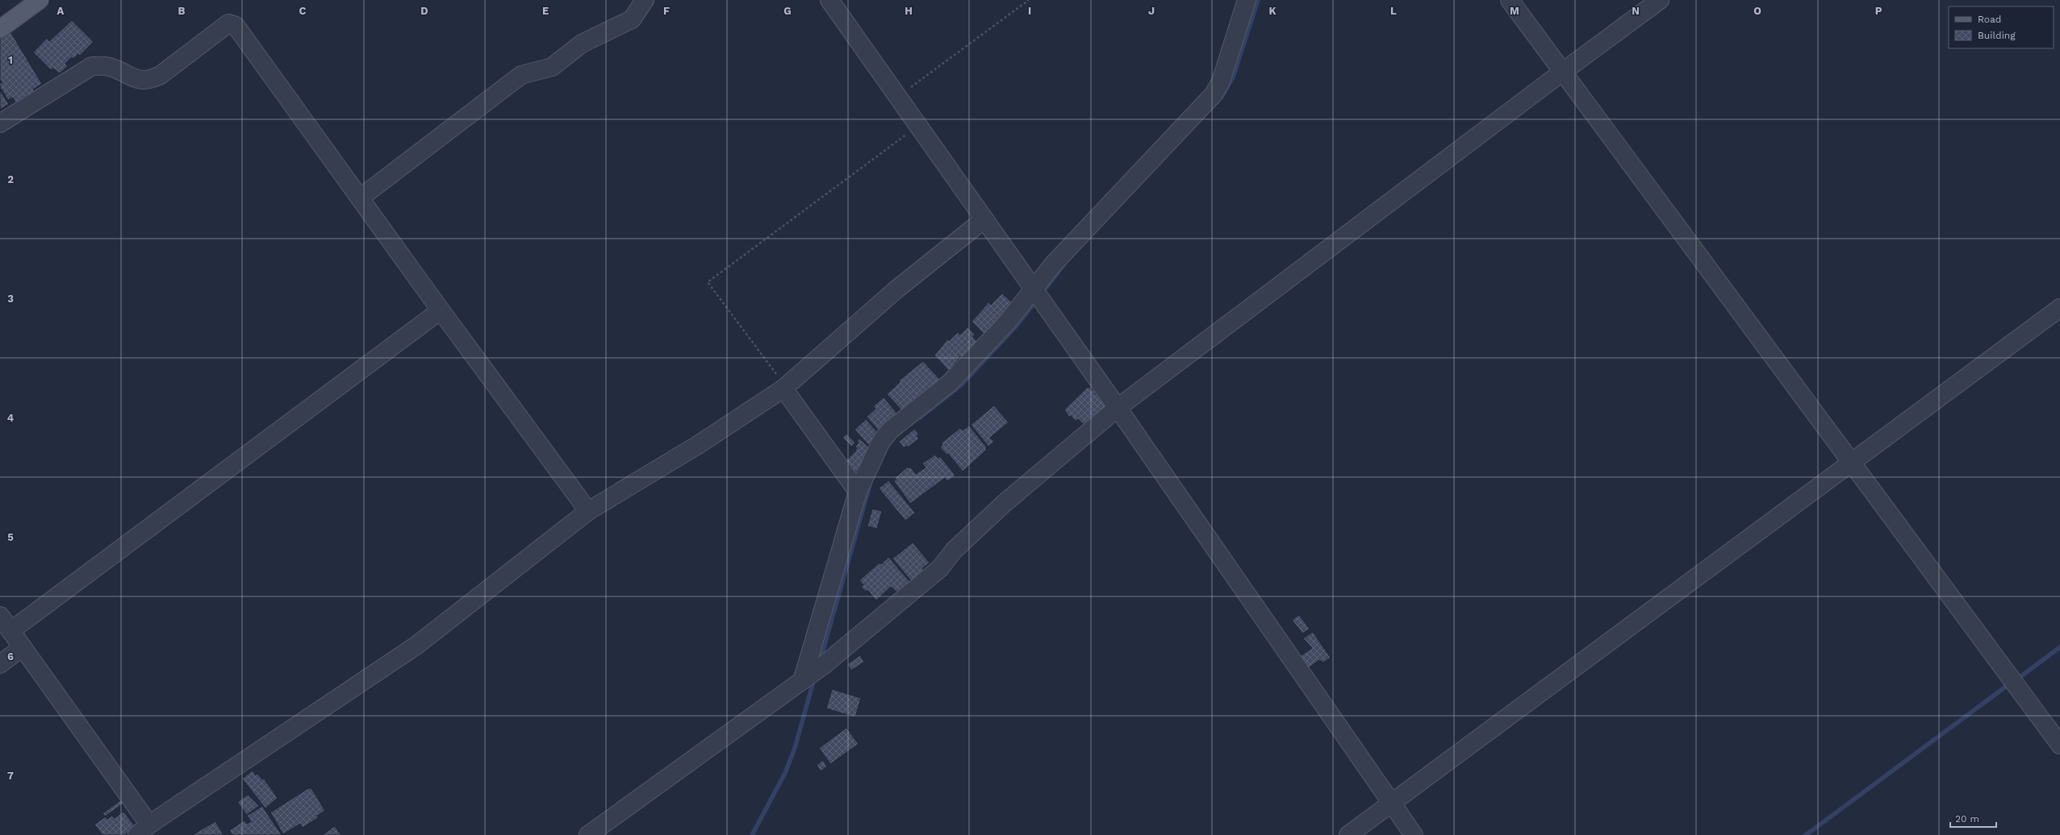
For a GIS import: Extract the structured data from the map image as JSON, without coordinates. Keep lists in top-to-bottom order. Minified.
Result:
{"legend":["Road","Building"],"scale_bar":"20 m","grid":{"columns":["A","B","C","D","E","F","G","H","I","J","K","L","M","N","O","P"],"rows":["1","2","3","4","5","6","7"]}}
